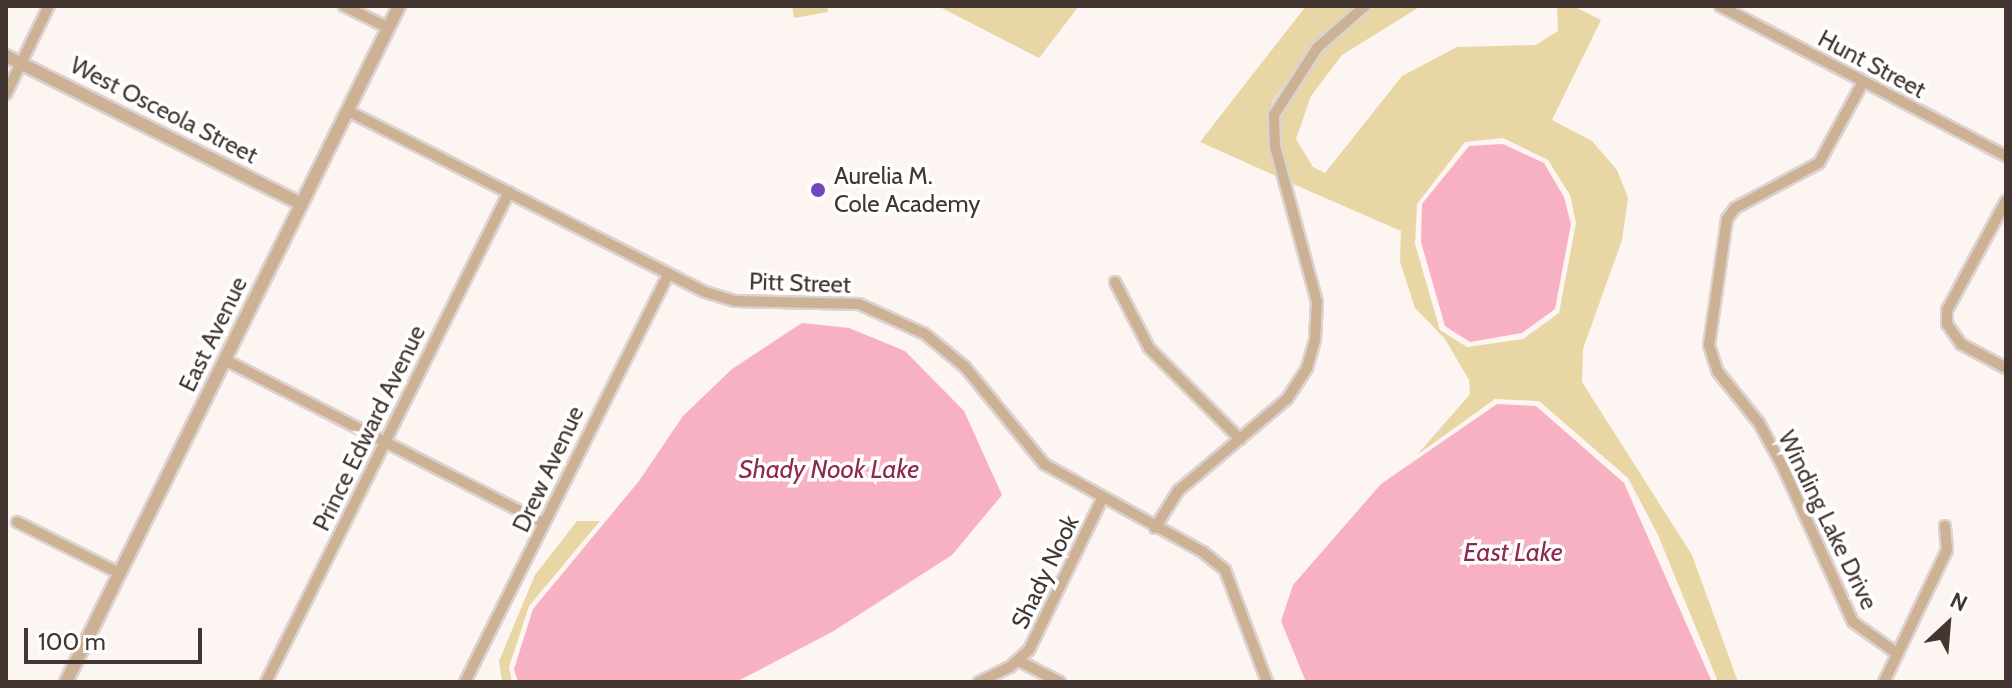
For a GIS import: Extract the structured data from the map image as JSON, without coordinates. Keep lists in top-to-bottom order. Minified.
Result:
{"streets":{"street":["Hunt Street","West Osceola Street","Pitt Street","East Avenue","Prince Edward Avenue","Drew Avenue","Winding Lake Drive","Shady Nook"]},"crossings":[["Hunt Street","Winding Lake Drive"],["West Osceola Street","East Avenue"],["Pitt Street","East Avenue"],["Pitt Street","Prince Edward Avenue"],["Pitt Street","Drew Avenue"],["Pitt Street","Shady Nook"]],"water":["Shady Nook Lake","East Lake"],"places":["Aurelia M. Cole Academy"],"scale_bar":"100 m","north":"top right"}
